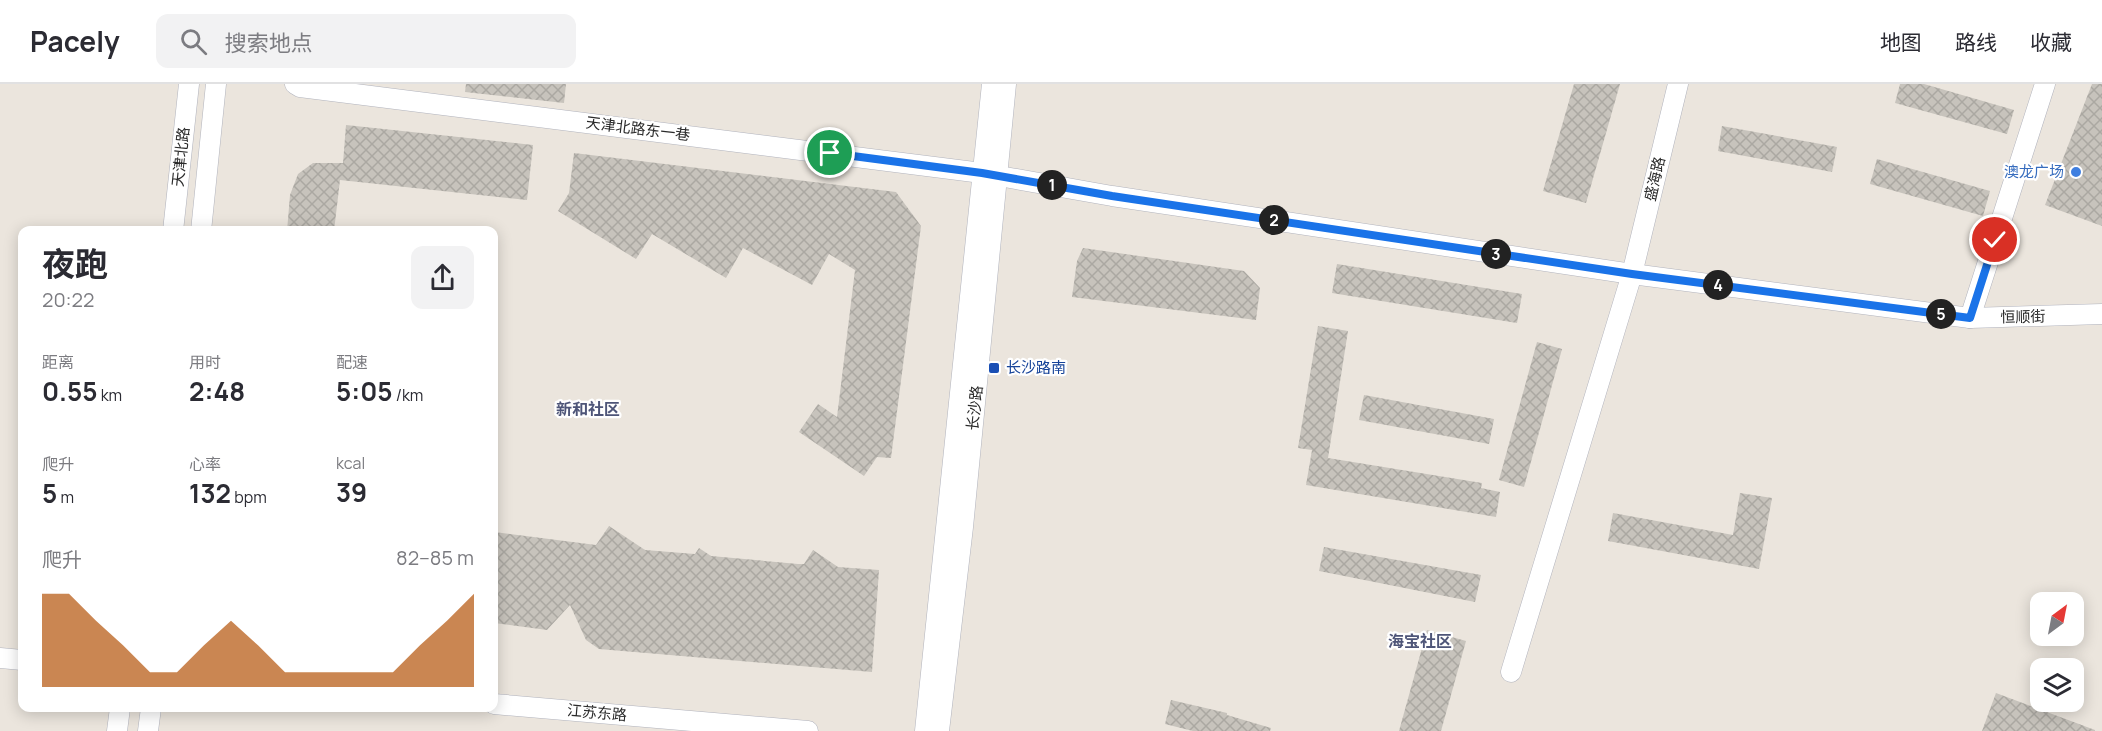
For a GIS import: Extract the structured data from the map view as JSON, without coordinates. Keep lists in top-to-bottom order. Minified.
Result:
{"streets":{"street":["天津北路东一巷","天津北路","盛海路","恒顺街","长沙路","江苏东路"]},"crossings":[["天津北路东一巷","恒顺街"],["天津北路东一巷","长沙路"],["盛海路","恒顺街"],["恒顺街","长沙路"]],"districts":["新和社区","海宝社区"],"places":{"other":["澳龙广场"],"transit":["长沙路南"]},"north":"top right","page":{"header":"Pacely","search":"搜索地点","nav":["地图","路线","收藏"],"pins":["1","2","3","4","5"],"heading":["夜跑","20:22"],"stats":[["距离","0.55 km"],["用时","2:48"],["配速","5:05 /km"],["爬升","5 m"],["心率","132 bpm"],["kcal","39"]],"chart":["爬升","82–85 m"]}}
